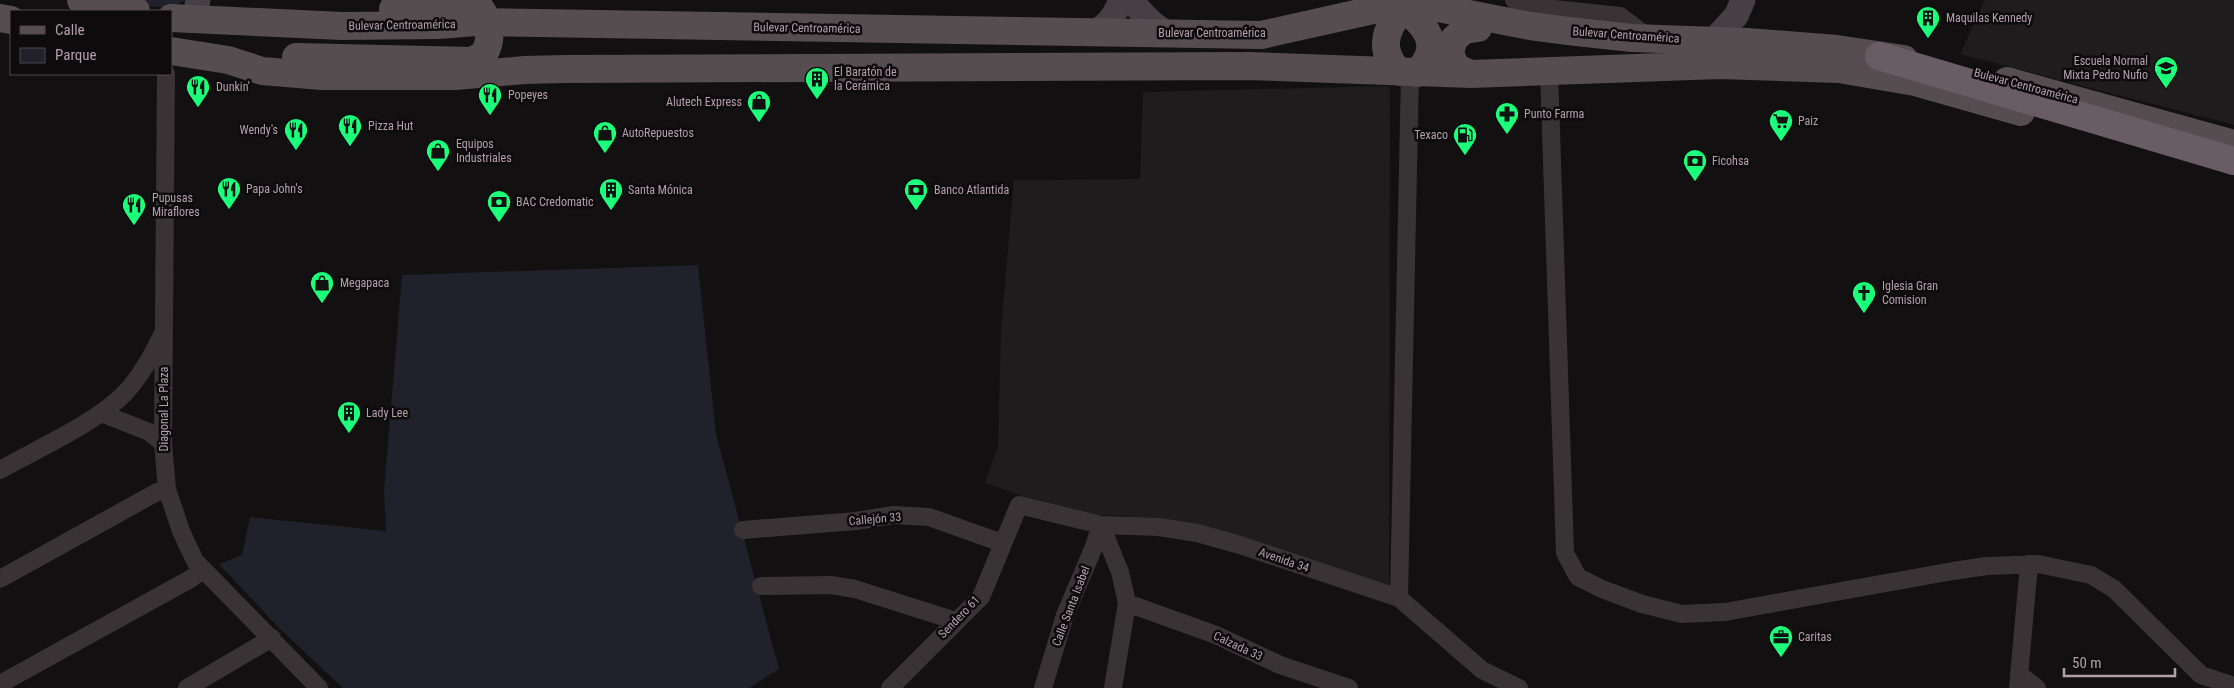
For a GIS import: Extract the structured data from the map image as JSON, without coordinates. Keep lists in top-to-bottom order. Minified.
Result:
{"streets":{"main road":["Bulevar Centroamérica"],"street":["Diagonal La Plaza","Callejón 33","Avenida 34","Calle Santa Isabel","Sendero 61","Calzada 33"]},"crossings":[["Callejón 33","Sendero 61"],["Avenida 34","Calle Santa Isabel"],["Avenida 34","Sendero 61"]],"places":{"building":["Maquilas Kennedy","El Baratón de la Cerámica","Santa Mónica","Lady Lee"],"school or university":["Escuela Normal Mixta Pedro Nufio"],"restaurant":["Dunkin'","Popeyes","Pizza Hut","Wendy's","Papa John's","Pupusas Miraflores"],"shop":["Alutech Express","AutoRepuestos","Equipos Industriales","Megapaca"],"pharmacy":["Punto Farma"],"supermarket":["Paiz"],"fuel station":["Texaco"],"bank":["Ficohsa","Banco Atlantida","BAC Credomatic"],"church":["Iglesia Gran Comision"],"office":["Caritas"]},"legend":["Calle","Parque"],"scale_bar":"50 m"}
